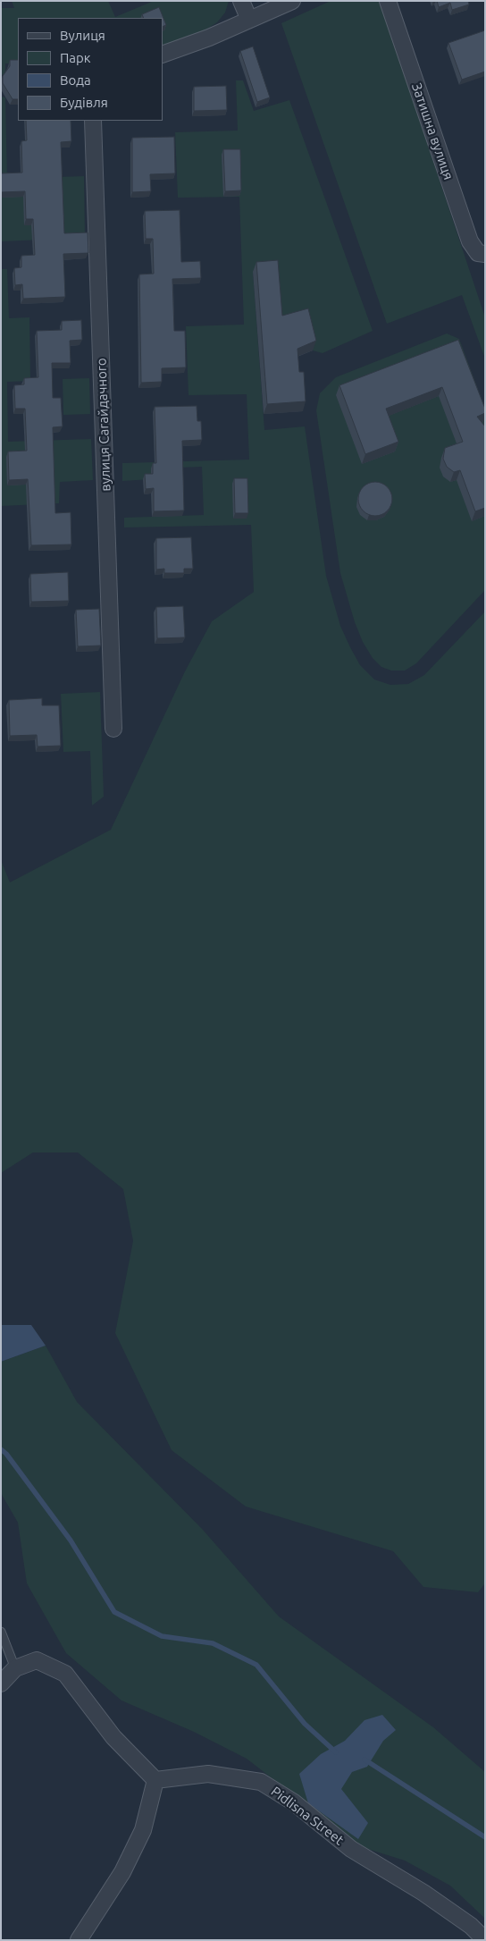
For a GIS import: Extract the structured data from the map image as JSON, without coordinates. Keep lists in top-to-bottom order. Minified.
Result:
{"streets":{"street":["Затишна вулиця","вулиця Сагайдачного","Pidlisna Street"]},"legend":["Вулиця","Парк","Вода","Будівля"]}
